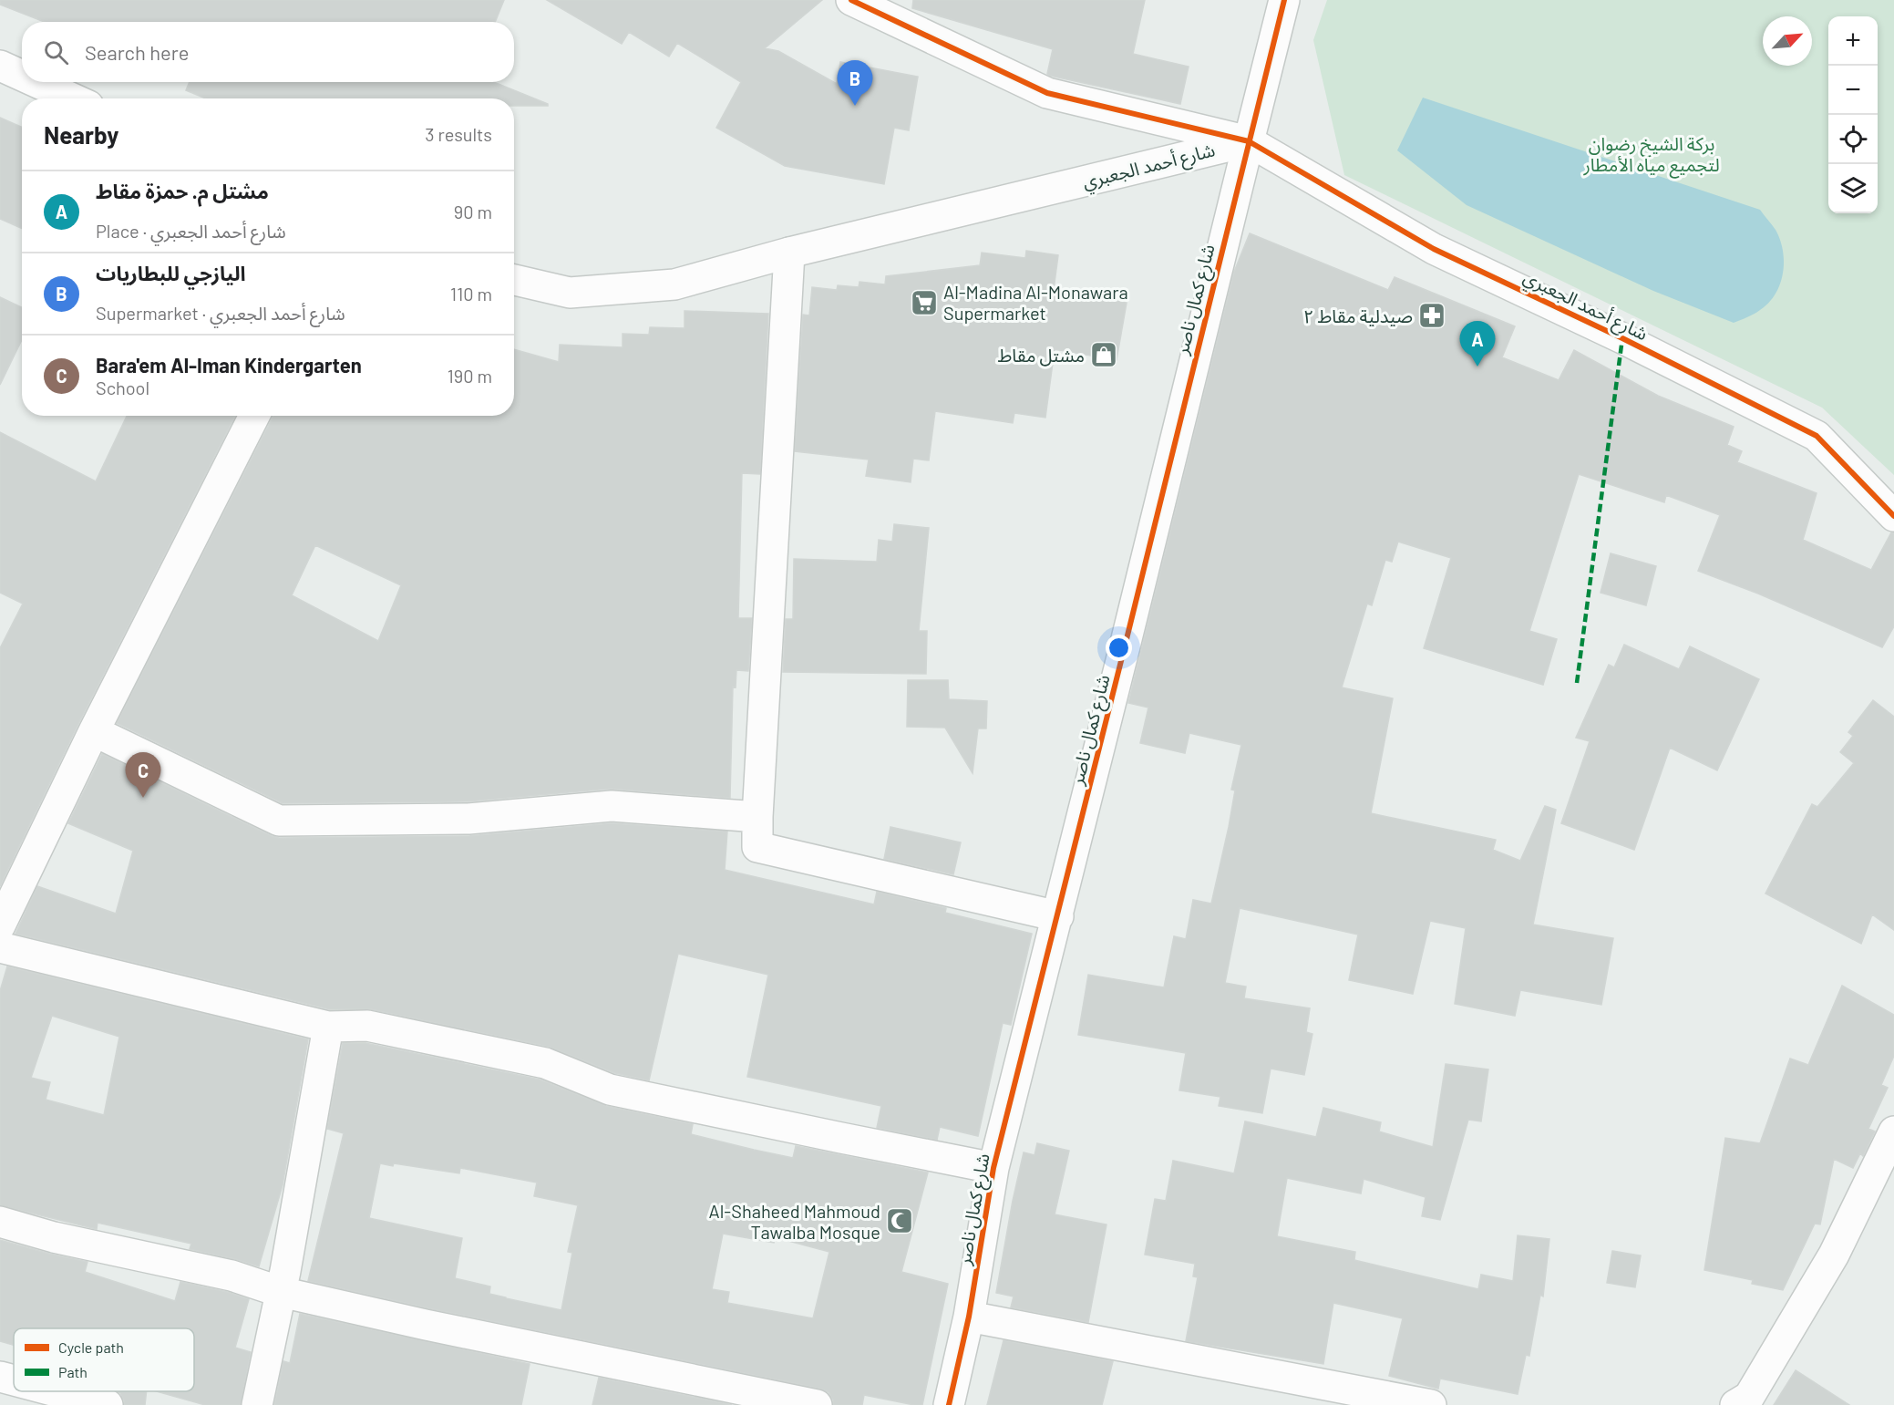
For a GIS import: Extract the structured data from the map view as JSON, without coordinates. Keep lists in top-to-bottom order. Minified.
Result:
{"streets":{"street":["شارع أحمد الجعبري","شارع كمال ناصر"]},"crossings":[["شارع أحمد الجعبري","شارع كمال ناصر"]],"parks":["بركة الشيخ رضوان لتجميع مياه الأمطار"],"places":{"supermarket":["Al-Madina Al-Monawara Supermarket"],"pharmacy":["صيدلية مقاط ٢"],"shop":["مشتل مقاط"],"mosque":["Al-Shaheed Mahmoud Tawalba Mosque"]},"legend":["Cycle path","Path"],"north":"top right","page":{"map_buttons":["+","−"],"search":"Search here","pins":["B","A","C"],"heading":["Nearby","3 results"],"list":[{"mark":"A","name":"مشتل م. حمزة مقاط","note":"Place · شارع أحمد الجعبري","value":"90 m"},{"mark":"B","name":"اليازجي للبطاريات","note":"Supermarket · شارع أحمد الجعبري","value":"110 m"},{"mark":"C","name":"Bara'em Al-Iman Kindergarten","note":"School","value":"190 m"}]}}
